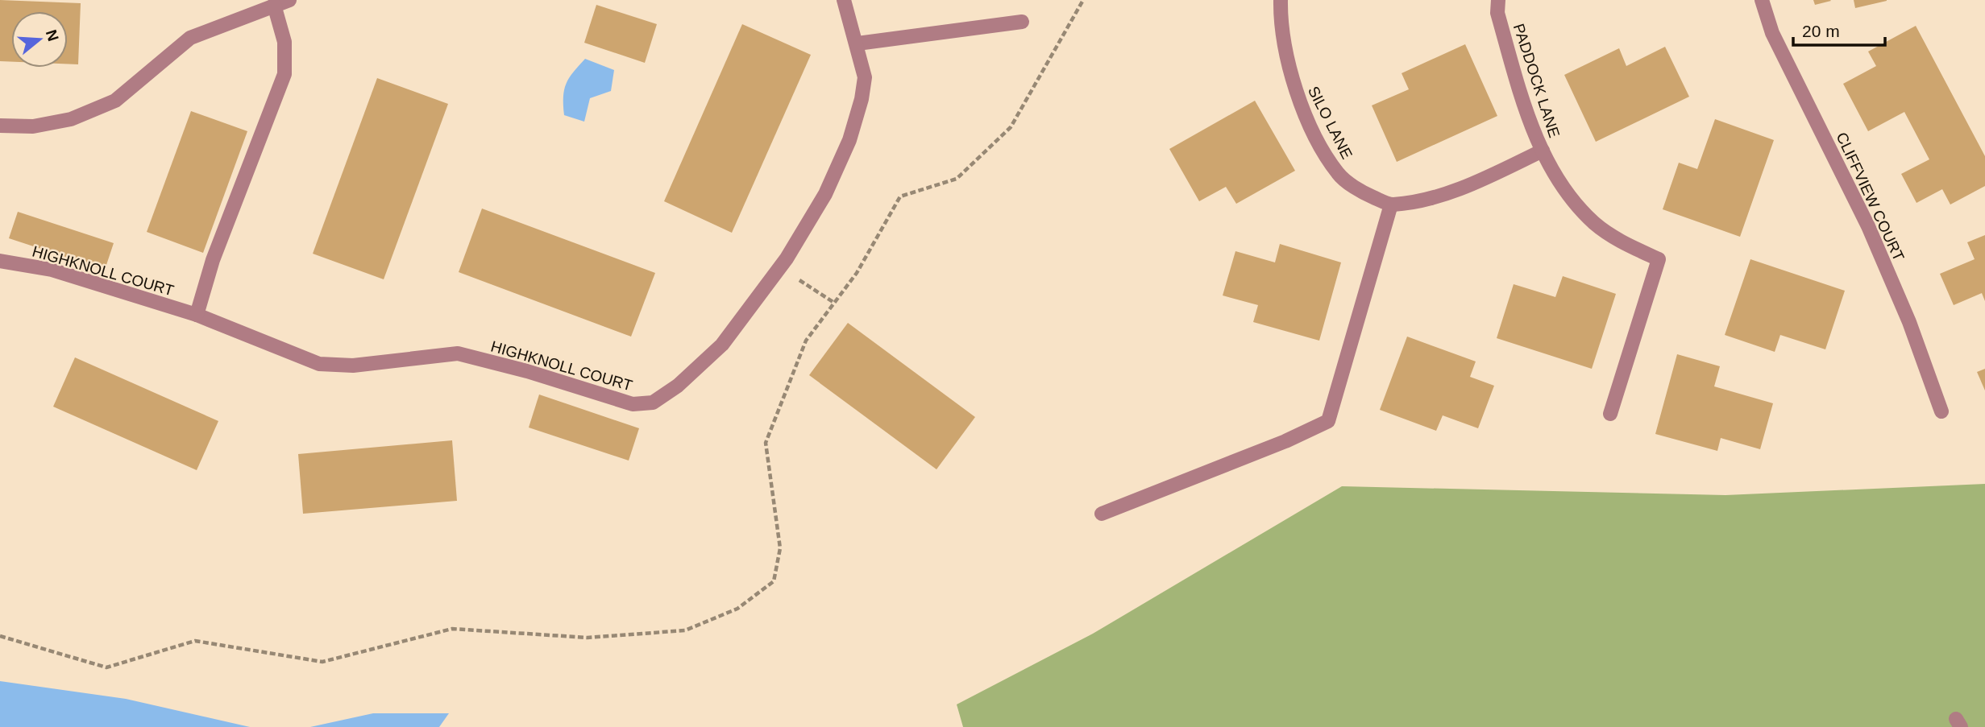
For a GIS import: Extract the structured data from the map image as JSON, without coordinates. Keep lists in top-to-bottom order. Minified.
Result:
{"streets":{"street":["PADDOCK LANE","SILO LANE","CLIFFVIEW COURT","HIGHKNOLL COURT"]},"scale_bar":"20 m","north":"right"}
